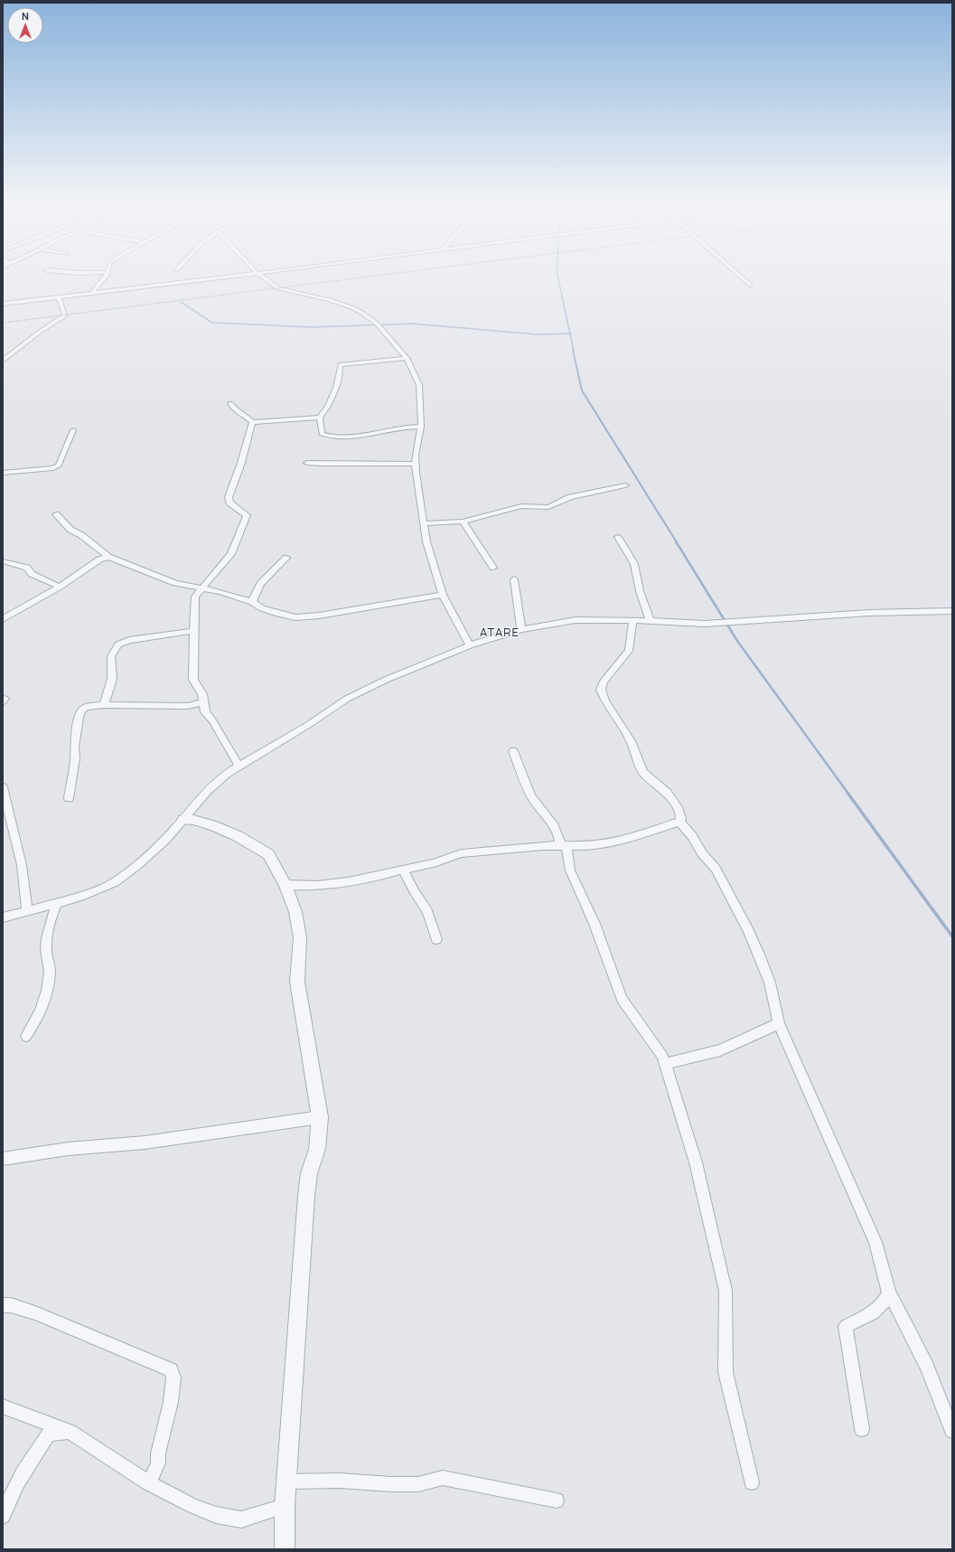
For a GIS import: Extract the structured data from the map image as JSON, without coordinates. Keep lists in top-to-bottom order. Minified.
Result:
{"districts":["ATARE"],"north":"top"}
